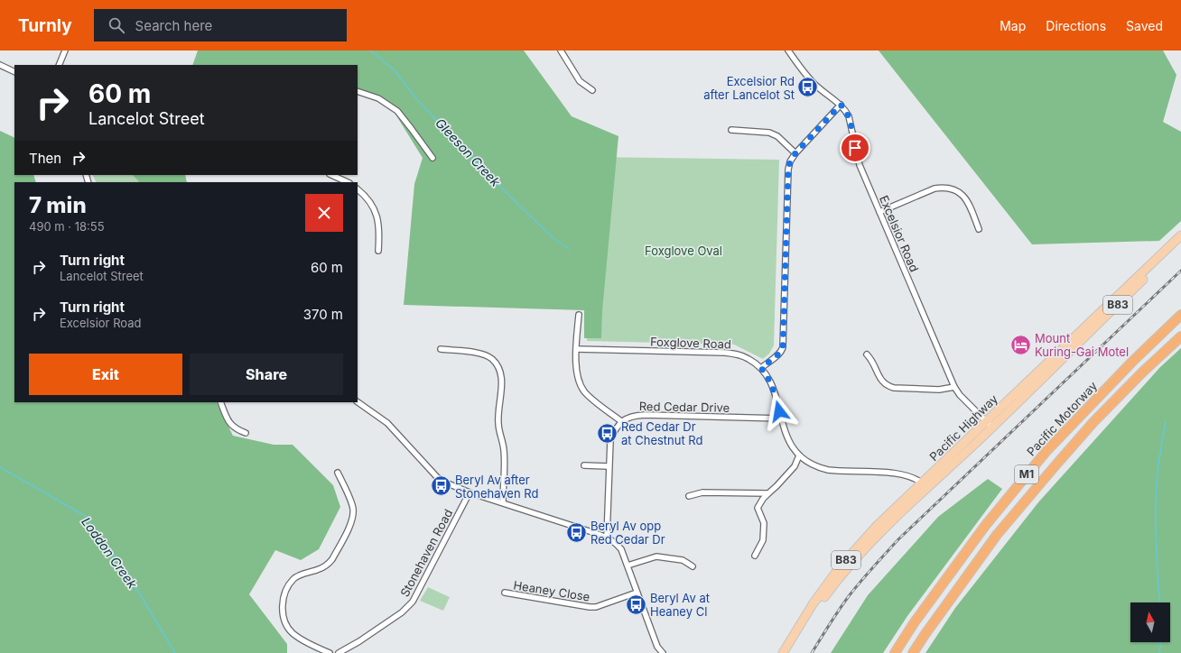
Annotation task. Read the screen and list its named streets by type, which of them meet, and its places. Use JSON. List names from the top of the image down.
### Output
{
  "streets": {
    "highway": ["Pacific Motorway", "M1"],
    "main road": ["B83", "Pacific Highway"],
    "street": [
      "Excelsior Road",
      "Foxglove Road",
      "Red Cedar Drive",
      "Stonehaven Road",
      "Heaney Close"
    ]
  },
  "crossings": [
    ["Excelsior Road", "Pacific Highway"],
    ["Foxglove Road", "Red Cedar Drive"],
    ["Foxglove Road", "Pacific Highway"]
  ],
  "water": ["Gleeson Creek", "Loddon Creek"],
  "parks": ["Foxglove Oval"],
  "places": {
    "bus stop": [
      "Excelsior Rd after Lancelot St",
      "Red Cedar Dr at Chestnut Rd",
      "Beryl Av after Stonehaven Rd",
      "Beryl Av opp Red Cedar Dr",
      "Beryl Av at Heaney Cl"
    ],
    "hotel": ["Mount Kuring-Gai Motel"]
  },
  "north": "top",
  "page": {
    "header": "Turnly",
    "search": "Search here",
    "nav": ["Map", "Directions", "Saved"],
    "turn": ["60 m", "Lancelot Street"],
    "then": "Then",
    "heading": ["7 min", "490 m · 18:55"],
    "list": [
      {
        "name": "Turn right",
        "note": "Lancelot Street",
        "value": "60 m"
      },
      {
        "name": "Turn right",
        "note": "Excelsior Road",
        "value": "370 m"
      }
    ],
    "buttons": ["Exit", "Share"]
  }
}
